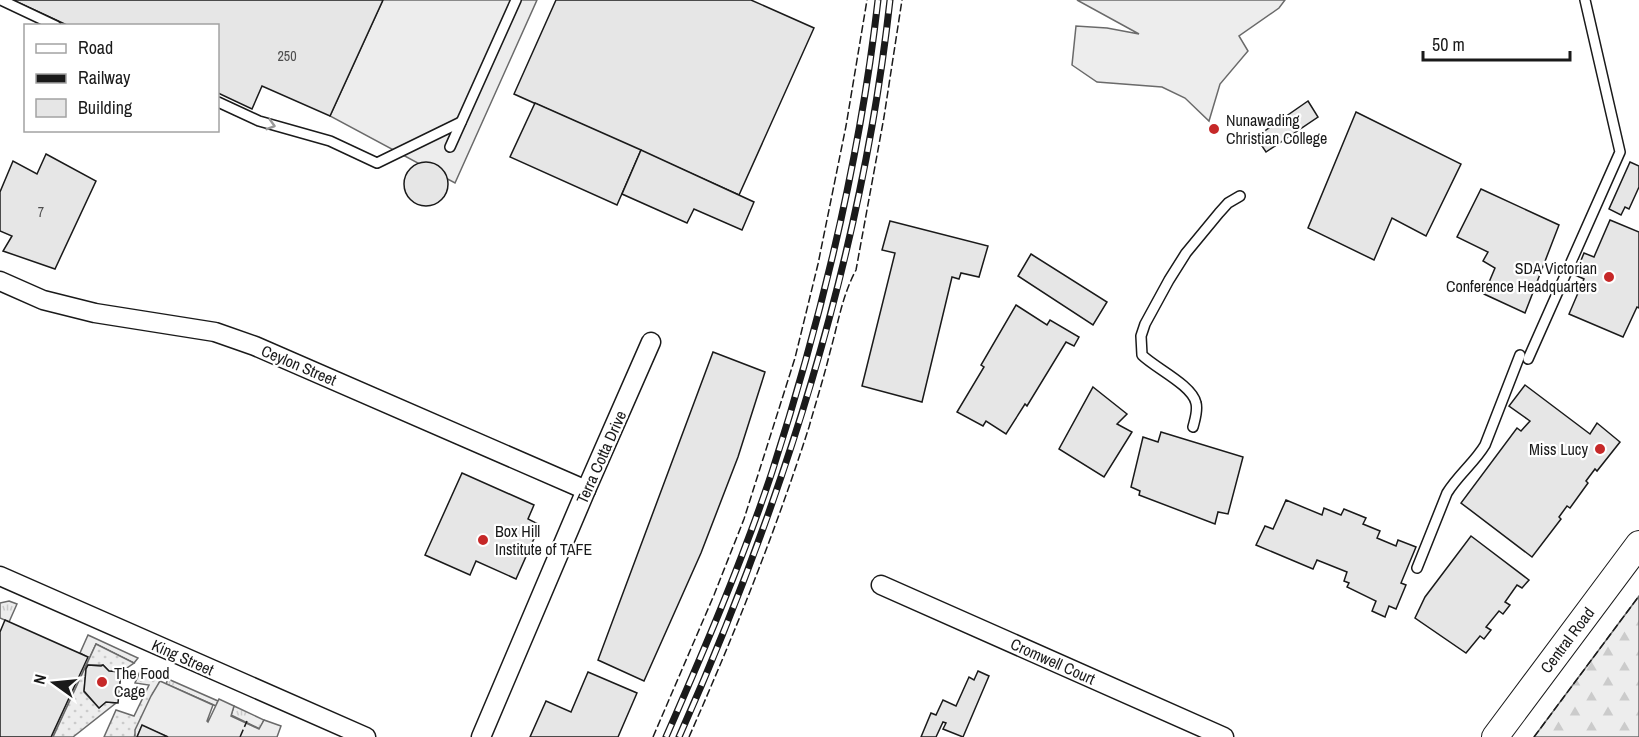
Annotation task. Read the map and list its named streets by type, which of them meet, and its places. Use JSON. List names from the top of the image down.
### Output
{
  "streets": {
    "street": [
      "Ceylon Street",
      "Terra Cotta Drive",
      "Central Road",
      "King Street",
      "Cromwell Court"
    ]
  },
  "crossings": [
    ["Ceylon Street", "Terra Cotta Drive"]
  ],
  "places": [
    "Nunawading Christian College",
    "SDA Victorian Conference Headquarters",
    "Miss Lucy",
    "Box Hill Institute of TAFE",
    "The Food Cage"
  ],
  "house_numbers": ["250", "7"],
  "legend": ["Road", "Railway", "Building"],
  "scale_bar": "50 m",
  "north": "left"
}
